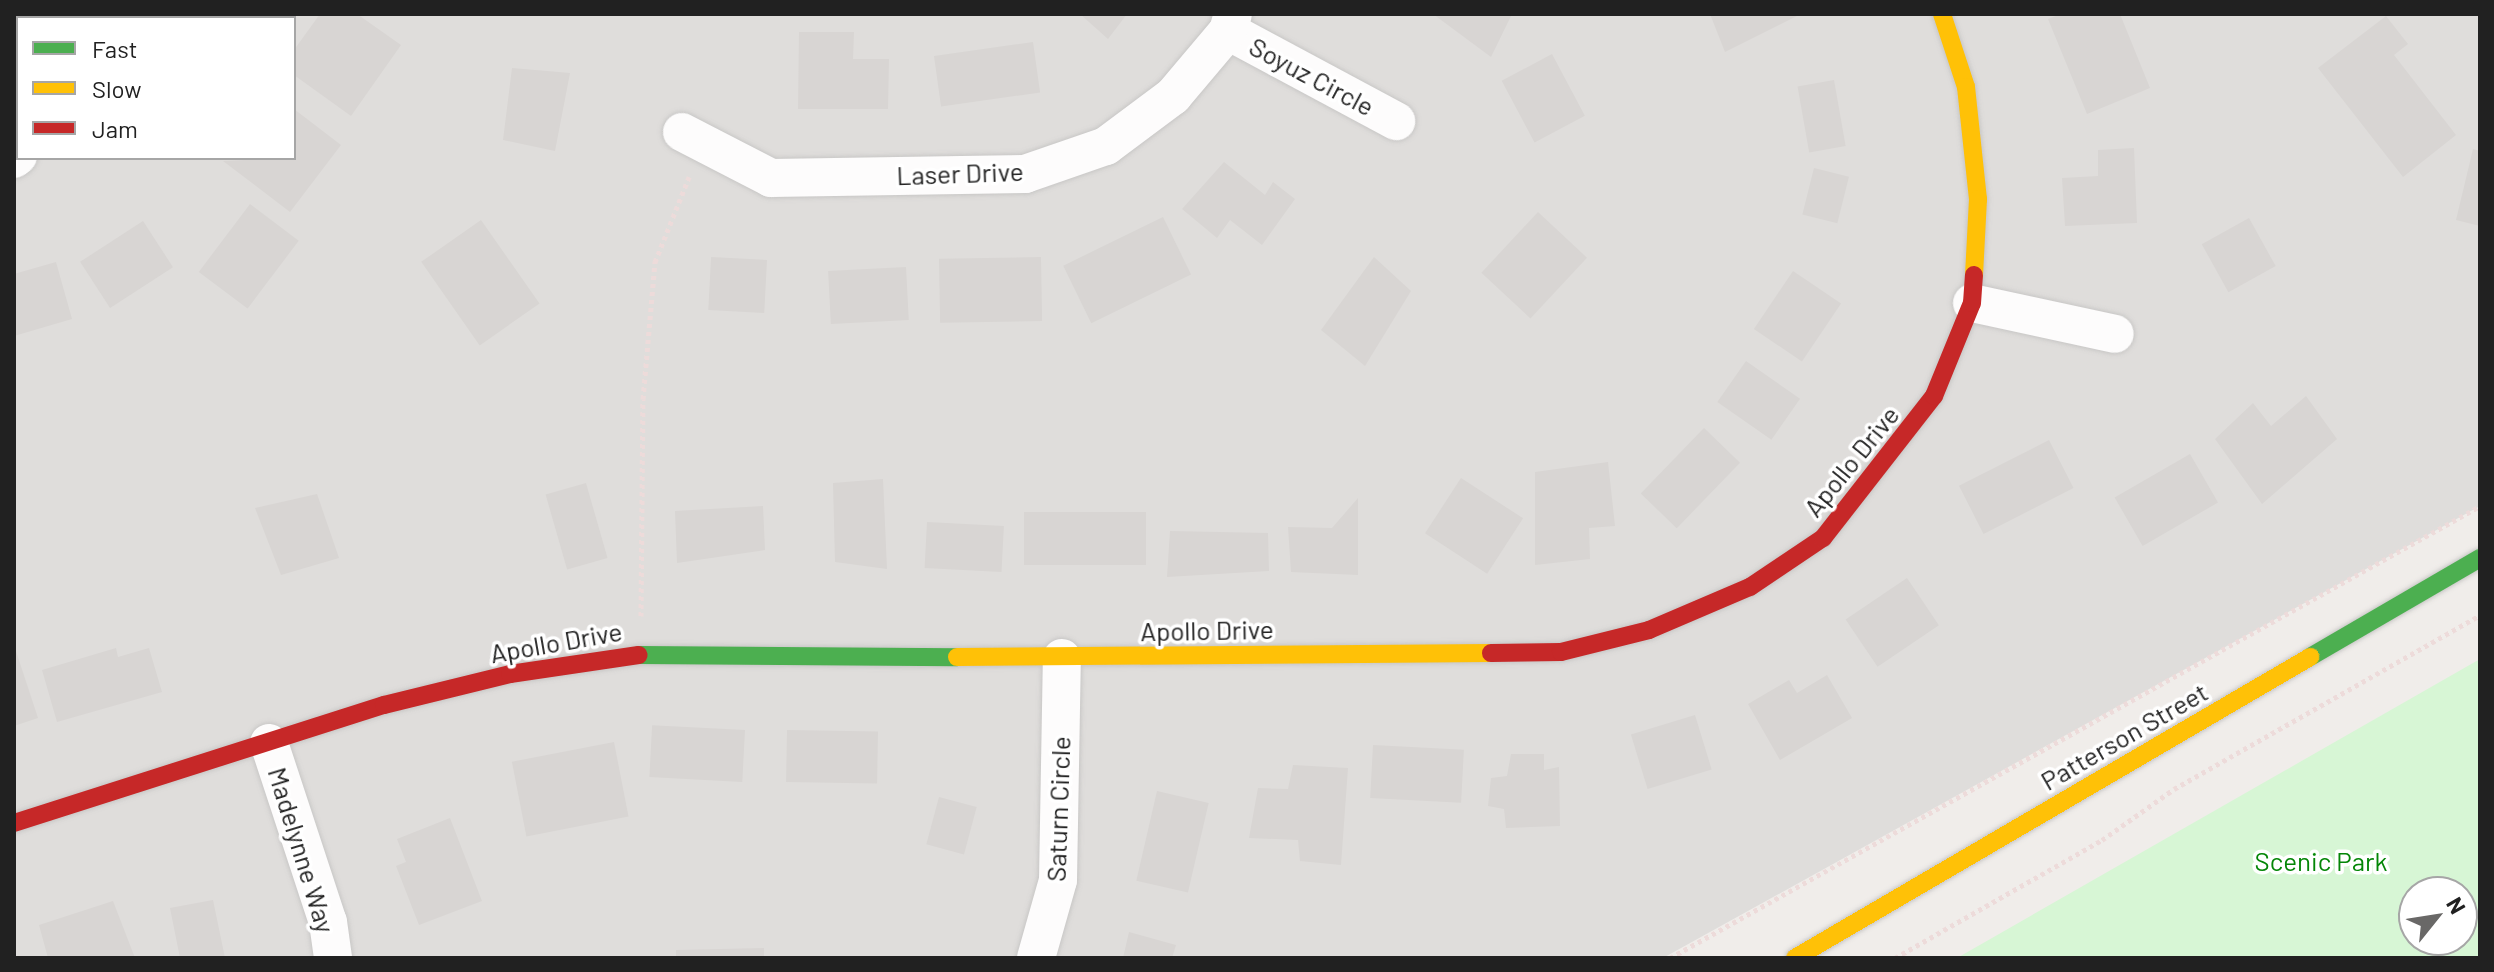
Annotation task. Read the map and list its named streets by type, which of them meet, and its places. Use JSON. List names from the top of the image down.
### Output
{
  "streets": {
    "street": [
      "Soyuz Circle",
      "Laser Drive",
      "Apollo Drive",
      "Patterson Street",
      "Saturn Circle",
      "Madelynne Way"
    ]
  },
  "crossings": [
    ["Soyuz Circle", "Laser Drive"],
    ["Apollo Drive", "Saturn Circle"],
    ["Apollo Drive", "Madelynne Way"]
  ],
  "parks": ["Scenic Park"],
  "legend": ["Fast", "Slow", "Jam"],
  "north": "top right"
}
